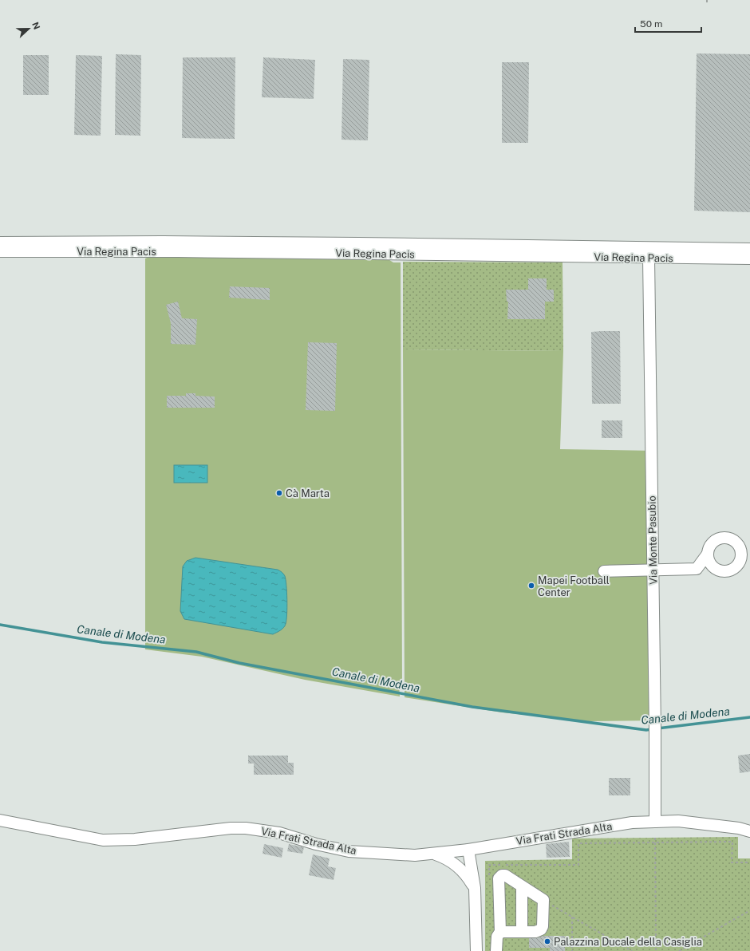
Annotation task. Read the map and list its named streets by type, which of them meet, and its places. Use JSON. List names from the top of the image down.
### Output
{
  "streets": {
    "street": ["Via Regina Pacis", "Via Monte Pasubio", "Via Frati Strada Alta"]
  },
  "crossings": [
    ["Via Regina Pacis", "Via Monte Pasubio"],
    ["Via Monte Pasubio", "Via Frati Strada Alta"]
  ],
  "water": ["Canale di Modena"],
  "places": ["Cà Marta", "Mapei Football Center", "Palazzina Ducale della Casiglia"],
  "scale_bar": "50 m",
  "north": "right"
}
